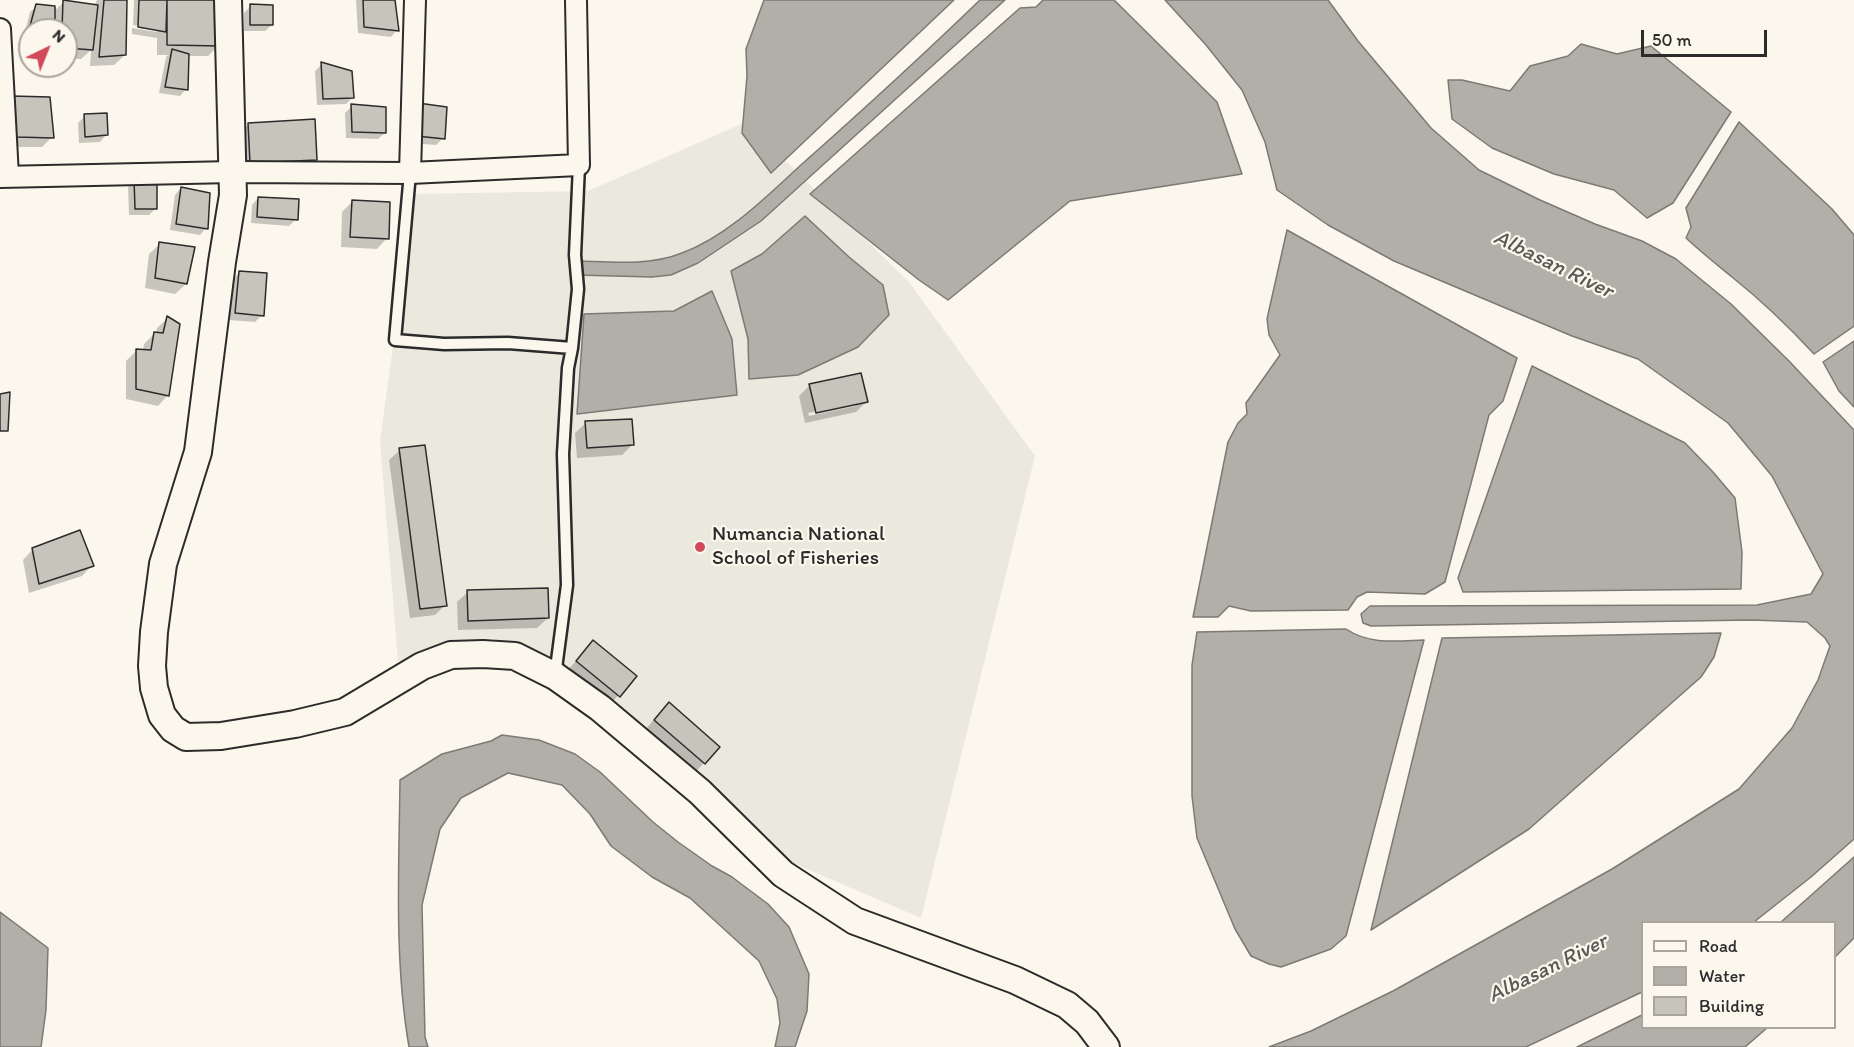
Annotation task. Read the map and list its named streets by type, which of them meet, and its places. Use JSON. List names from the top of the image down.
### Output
{
  "water": ["Albasan River"],
  "places": ["Numancia National School of Fisheries"],
  "legend": ["Road", "Water", "Building"],
  "scale_bar": "50 m",
  "north": "top right"
}
